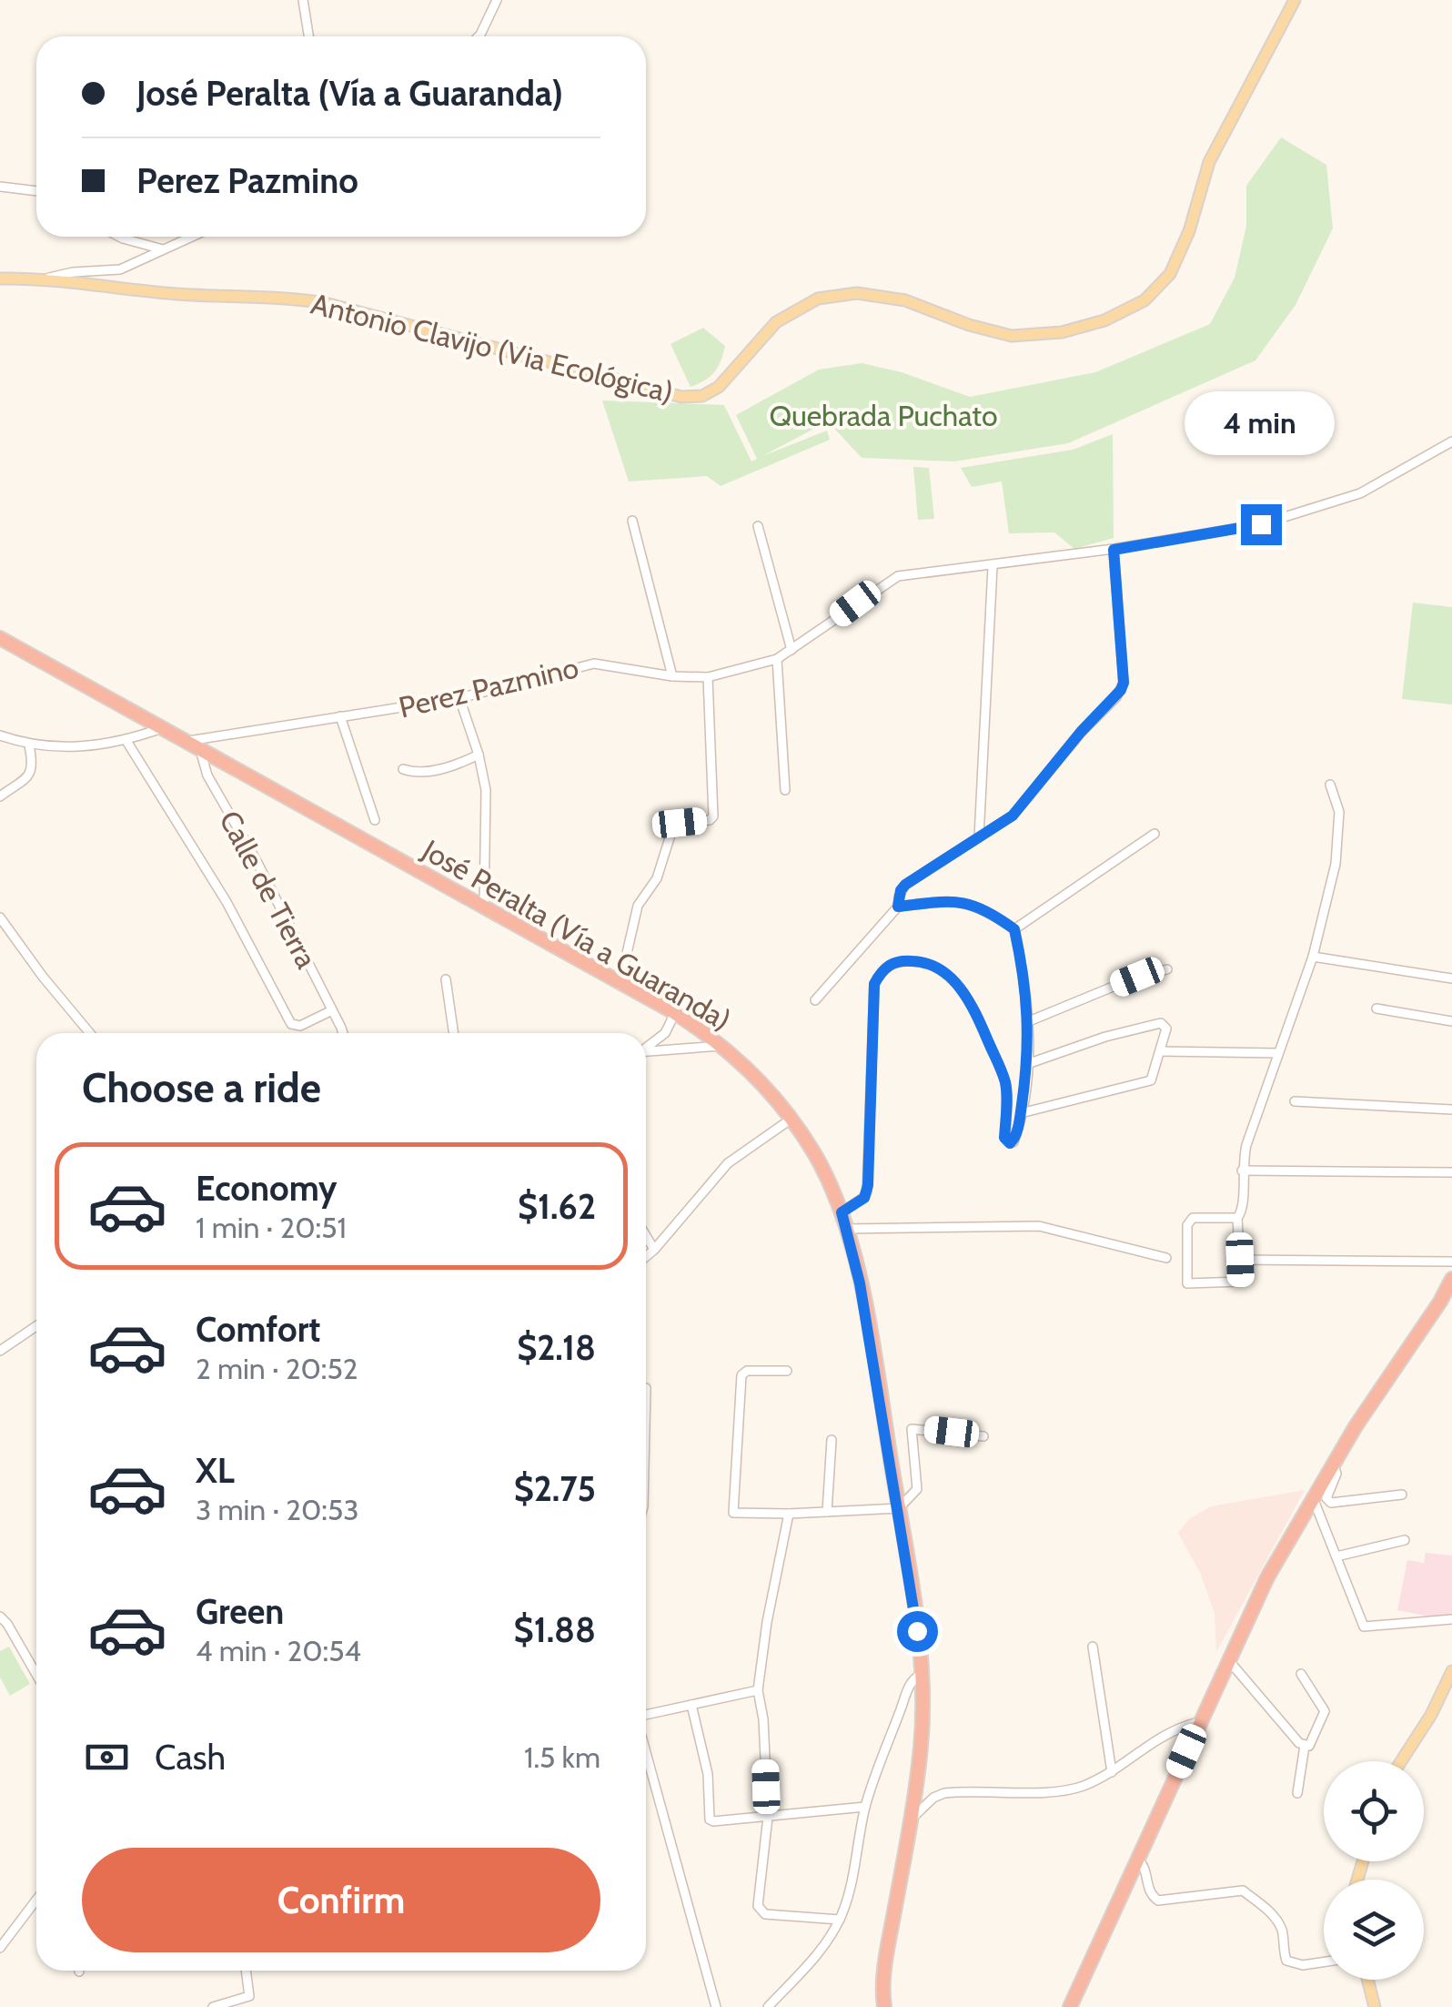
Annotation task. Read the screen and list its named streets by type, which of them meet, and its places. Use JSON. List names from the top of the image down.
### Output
{
  "streets": {
    "highway": ["José Peralta (Vía a Guaranda)"],
    "main road": ["Antonio Clavijo (Via Ecológica)"],
    "street": ["Perez Pazmino", "Calle de Tierra"]
  },
  "crossings": [
    ["Perez Pazmino", "José Peralta (Vía a Guaranda)"],
    ["Calle de Tierra", "José Peralta (Vía a Guaranda)"]
  ],
  "parks": ["Quebrada Puchato"],
  "page": {
    "banner": ["José Peralta (Vía a Guaranda)", "Perez Pazmino"],
    "bubble": "4 min",
    "heading": "Choose a ride",
    "list": [
      {
        "name": "Economy",
        "note": "1 min · 20:51",
        "value": "$1.62"
      },
      {
        "name": "Comfort",
        "note": "2 min · 20:52",
        "value": "$2.18"
      },
      {
        "name": "XL",
        "note": "3 min · 20:53",
        "value": "$2.75"
      },
      {
        "name": "Green",
        "note": "4 min · 20:54",
        "value": "$1.88"
      }
    ],
    "pay": ["Cash", "1.5 km"],
    "buttons": "Confirm"
  }
}
